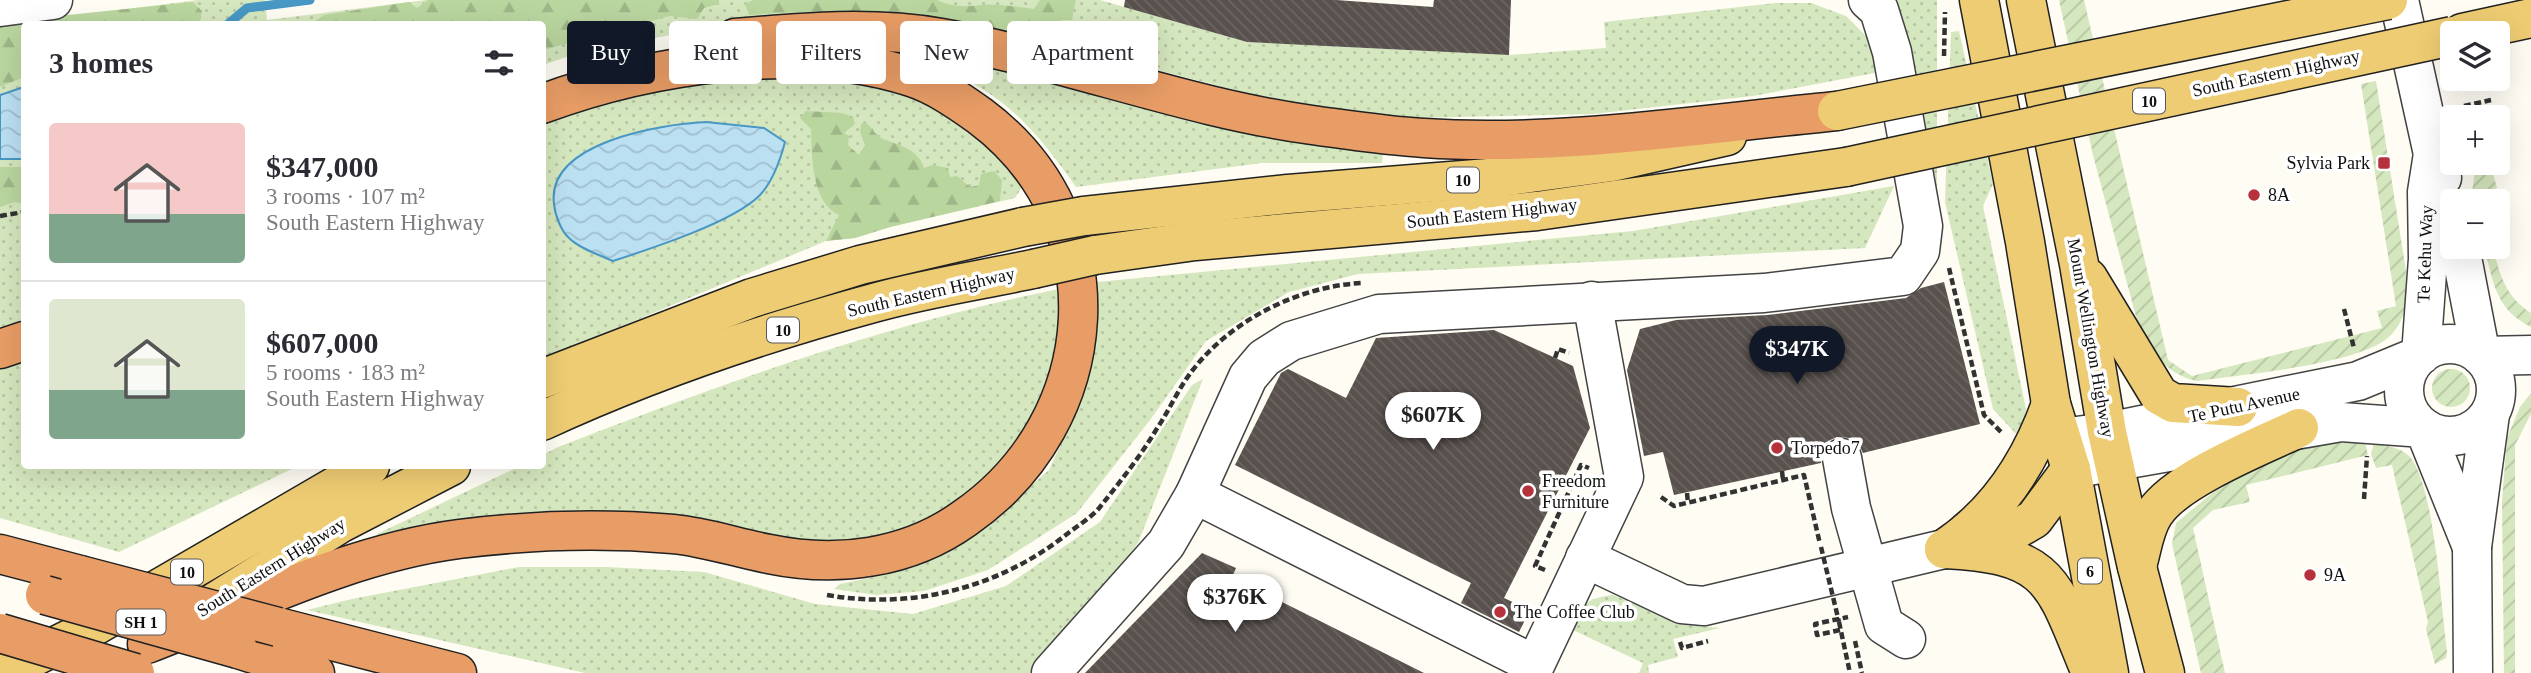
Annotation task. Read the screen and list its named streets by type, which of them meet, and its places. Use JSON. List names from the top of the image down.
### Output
{
  "streets": {
    "highway": ["SH 1"],
    "main road": [
      "South Eastern Highway",
      "10",
      "Mount Wellington Highway",
      "6"
    ],
    "street": ["Te Kehu Way", "Te Putu Avenue"]
  },
  "crossings": [
    ["Te Kehu Way", "Te Putu Avenue"],
    ["Mount Wellington Highway", "Te Putu Avenue"],
    ["Te Putu Avenue", "6"]
  ],
  "places": {
    "transit": ["Sylvia Park"],
    "other": [
      "8A",
      "Torpedo7",
      "Freedom Furniture",
      "9A",
      "The Coffee Club"
    ]
  },
  "page": {
    "map_buttons": ["+", "−"],
    "chip": [
      "Buy",
      "Rent",
      "Filters",
      "New",
      "Apartment"
    ],
    "heading": "3 homes",
    "list": [
      {
        "name": "$347,000",
        "note": "3 rooms · 107 m² · South Eastern Highway"
      },
      {
        "name": "$607,000",
        "note": "5 rooms · 183 m² · South Eastern Highway"
      }
    ],
    "price": ["$347K", "$607K", "$376K"]
  }
}
